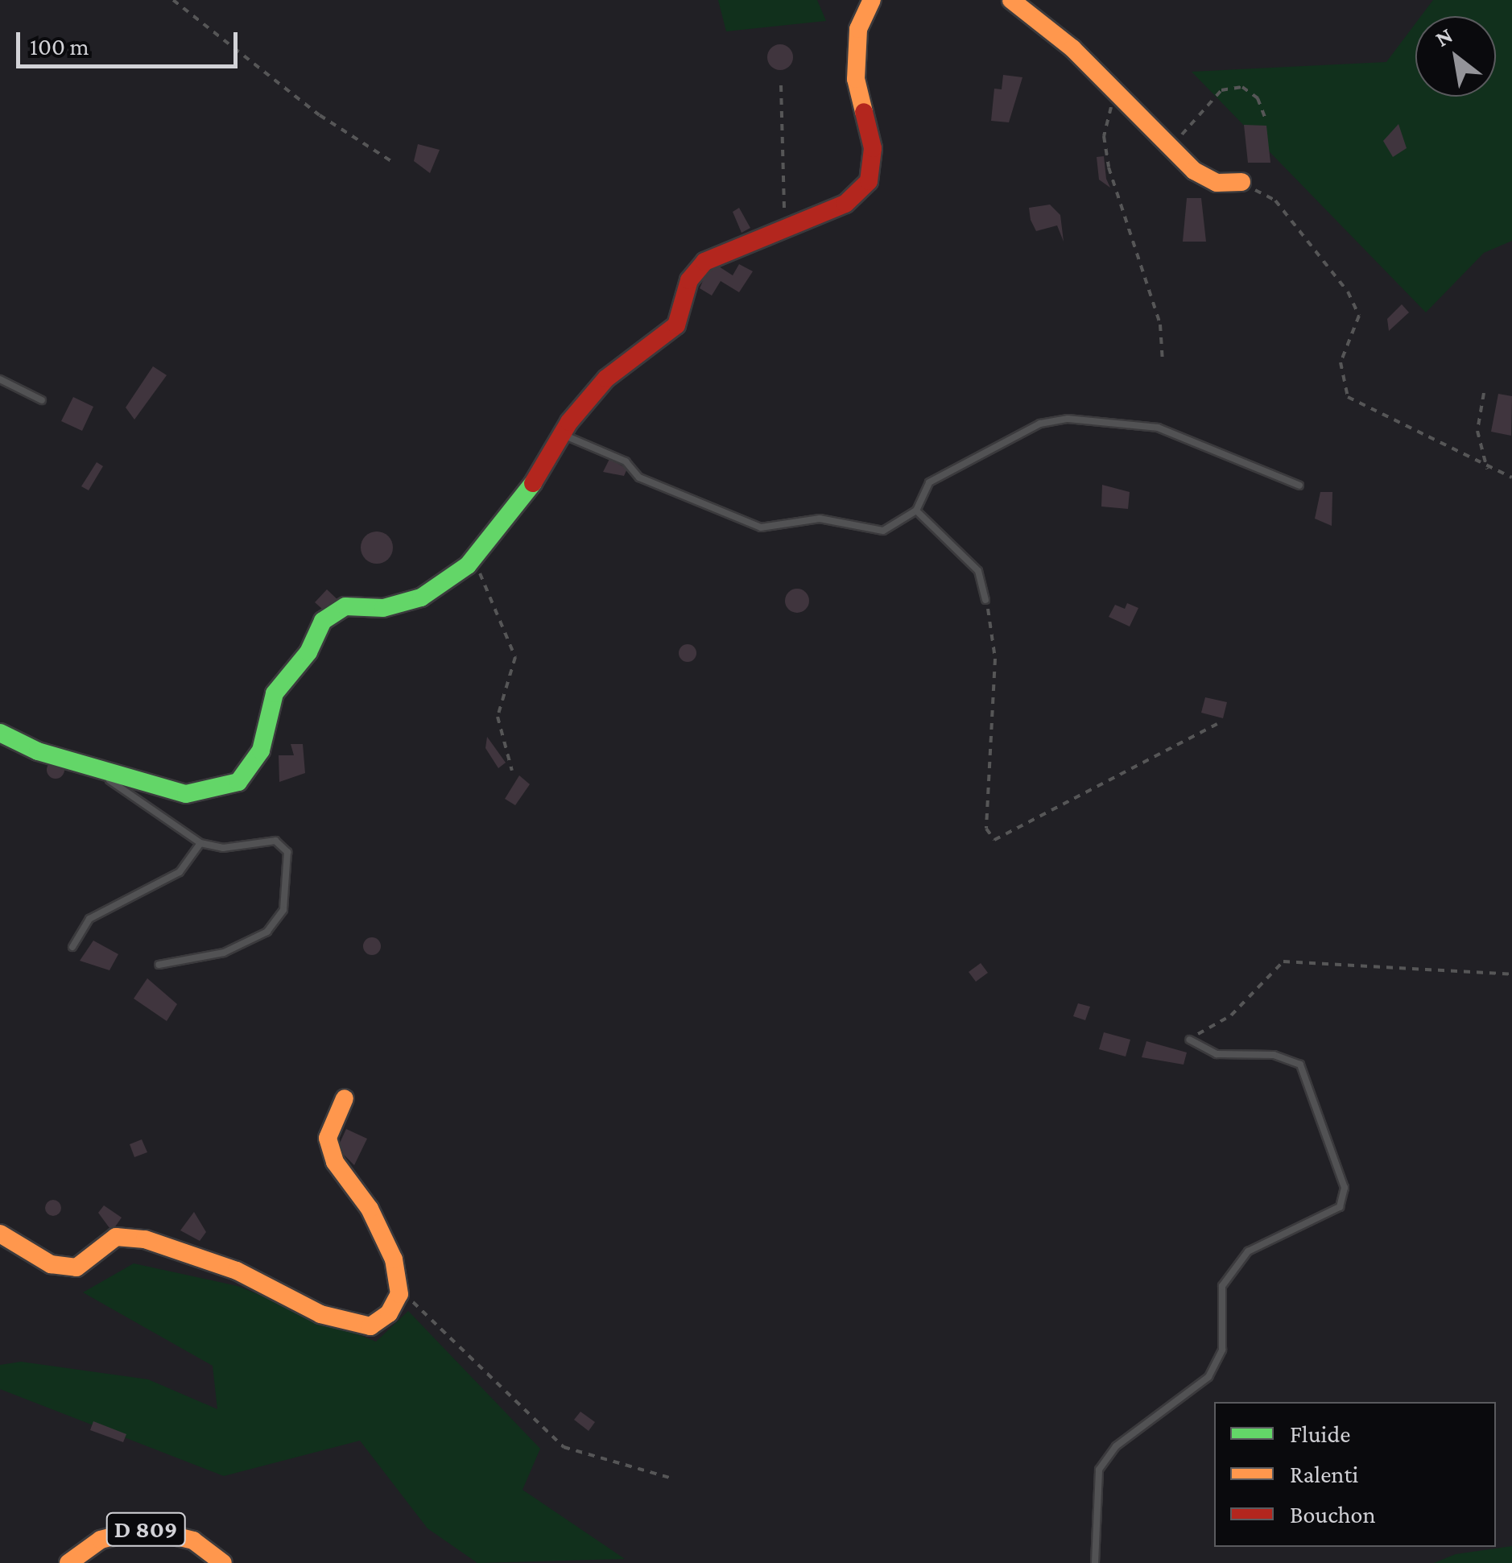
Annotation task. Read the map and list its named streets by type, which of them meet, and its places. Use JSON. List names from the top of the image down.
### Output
{
  "streets": {
    "street": ["D 809"]
  },
  "legend": ["Fluide", "Ralenti", "Bouchon"],
  "scale_bar": "100 m",
  "north": "top left"
}
